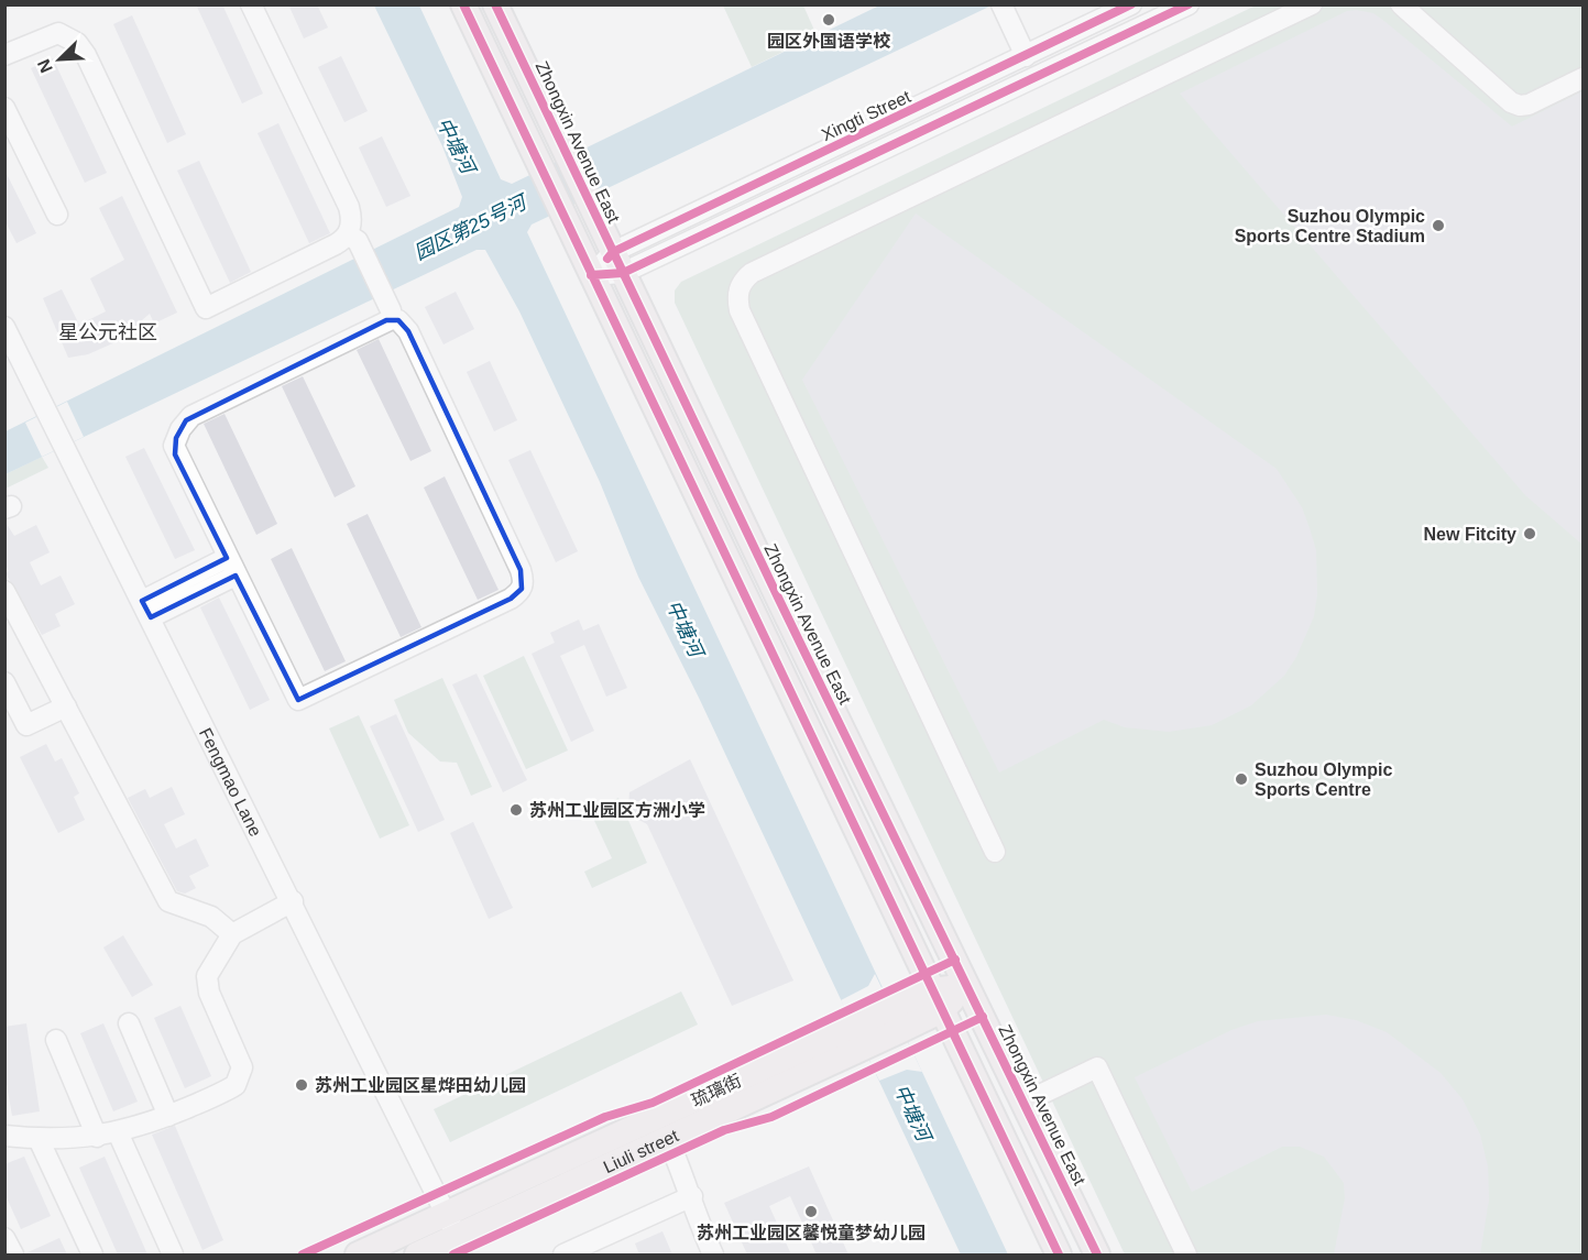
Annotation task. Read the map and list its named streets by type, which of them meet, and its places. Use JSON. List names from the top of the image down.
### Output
{
  "streets": {
    "main road": ["Zhongxin Avenue East", "琉璃街", "Liuli street"],
    "street": ["Xingti Street", "Fengmao Lane"]
  },
  "crossings": [
    ["Xingti Street", "Zhongxin Avenue East"],
    ["Zhongxin Avenue East", "琉璃街"],
    ["Fengmao Lane", "琉璃街"],
    ["Fengmao Lane", "Liuli street"],
    ["琉璃街", "Liuli street"]
  ],
  "districts": ["星公元社区"],
  "water": ["中塘河", "园区第25号河"],
  "places": [
    "园区外国语学校",
    "Suzhou Olympic Sports Centre Stadium",
    "New Fitcity",
    "Suzhou Olympic Sports Centre",
    "苏州工业园区方洲小学",
    "苏州工业园区星烨田幼儿园",
    "苏州工业园区馨悦童梦幼儿园"
  ],
  "north": "bottom left"
}
